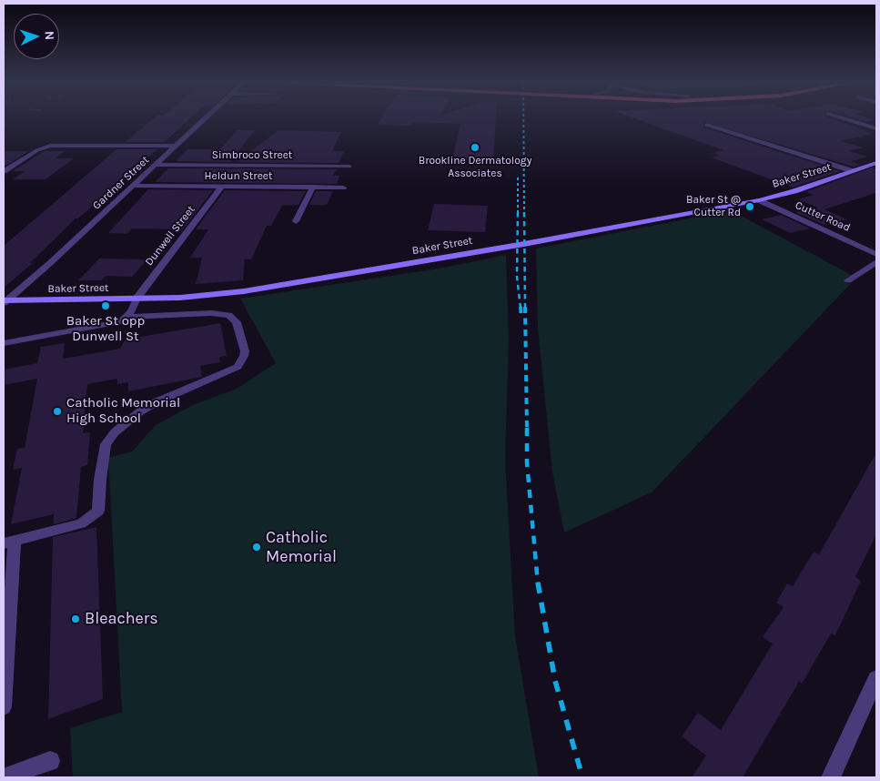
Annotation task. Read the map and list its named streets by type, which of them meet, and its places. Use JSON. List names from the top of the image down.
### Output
{
  "streets": {
    "street": [
      "Simbroco Street",
      "Baker Street",
      "Heldun Street",
      "Gardner Street",
      "Cutter Road",
      "Dunwell Street"
    ]
  },
  "crossings": [
    ["Simbroco Street", "Gardner Street"],
    ["Baker Street", "Gardner Street"],
    ["Baker Street", "Cutter Road"],
    ["Baker Street", "Dunwell Street"],
    ["Heldun Street", "Gardner Street"],
    ["Heldun Street", "Dunwell Street"]
  ],
  "places": [
    "Brookline Dermatology Associates",
    "Baker St @ Cutter Rd",
    "Baker St opp Dunwell St",
    "Catholic Memorial High School",
    "Catholic Memorial",
    "Bleachers"
  ],
  "north": "right"
}
